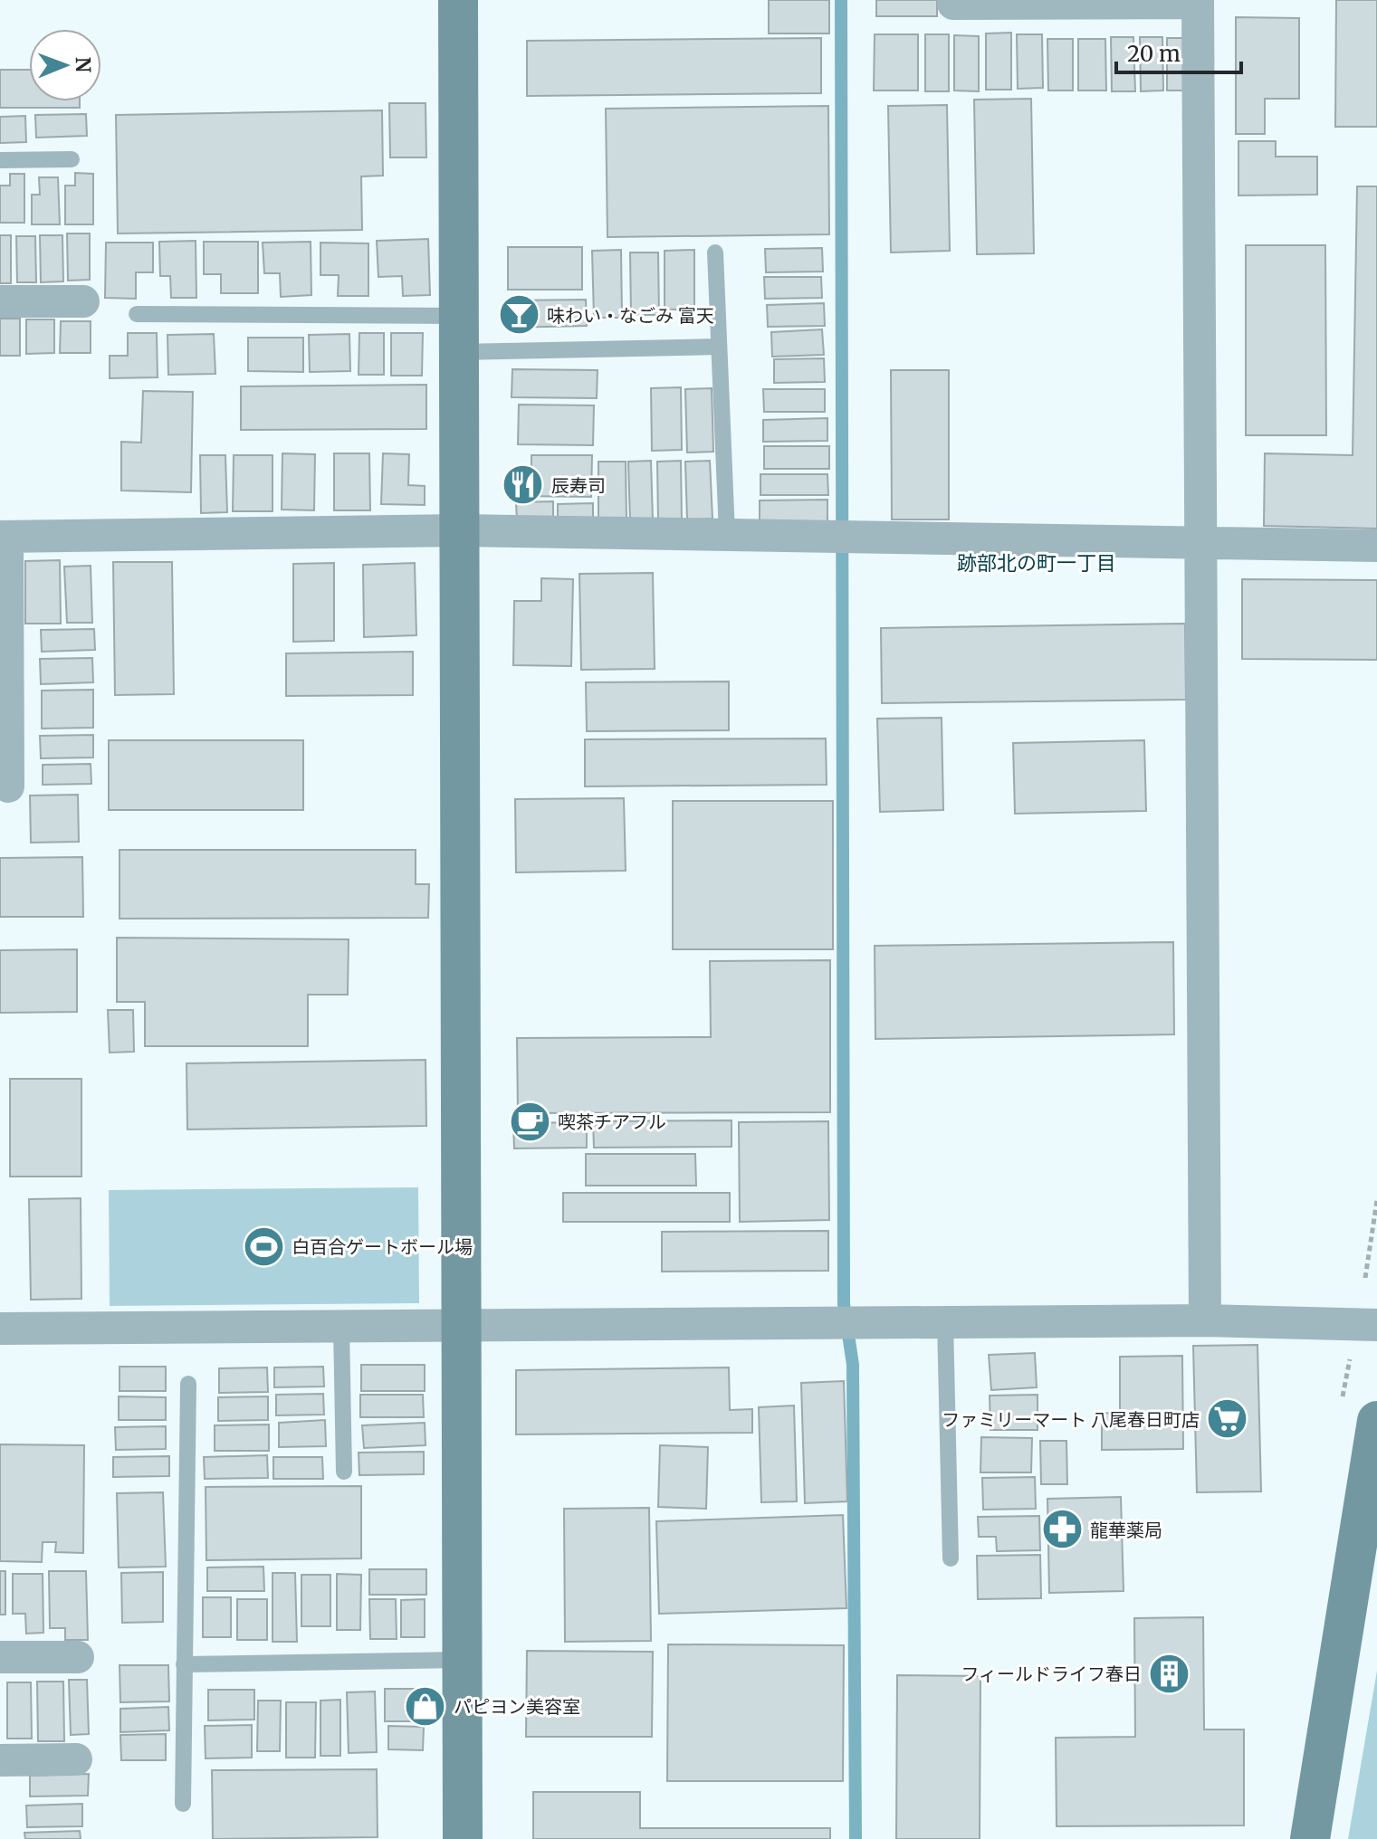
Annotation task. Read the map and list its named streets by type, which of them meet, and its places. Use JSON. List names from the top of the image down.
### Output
{
  "districts": ["跡部北の町一丁目"],
  "places": {
    "bar": ["味わい・なごみ 富天"],
    "restaurant": ["辰寿司"],
    "cafe": ["喫茶チアフル"],
    "sports": ["白百合ゲートボール場"],
    "supermarket": ["ファミリーマート 八尾春日町店"],
    "pharmacy": ["龍華薬局"],
    "building": ["フィールドライフ春日"],
    "shop": ["パピヨン美容室"]
  },
  "scale_bar": "20 m",
  "north": "right"
}
